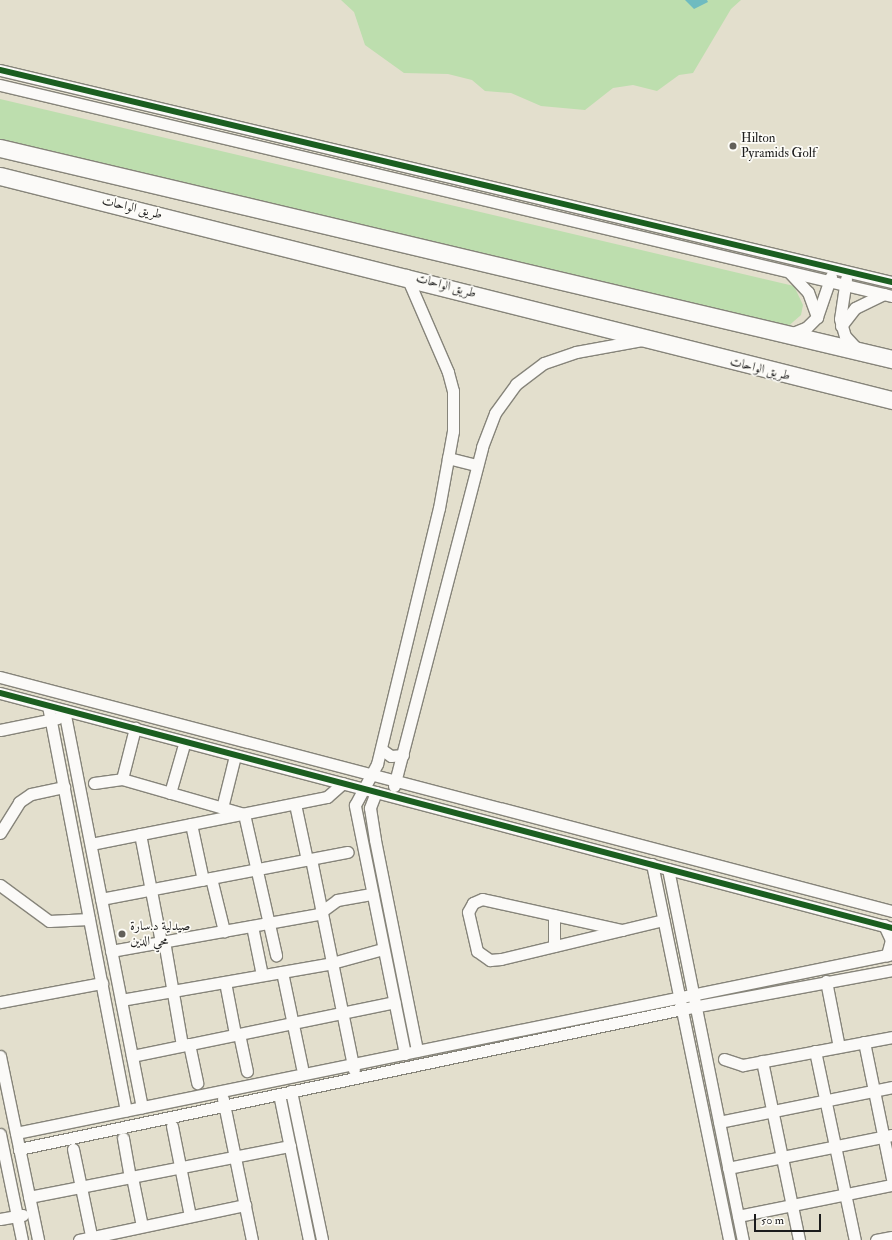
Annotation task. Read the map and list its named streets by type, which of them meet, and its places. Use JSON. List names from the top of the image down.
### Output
{
  "streets": {
    "highway": ["طريق الواحات"]
  },
  "places": ["Hilton Pyramids Golf", "صيدلية د.سارة محي الدين"],
  "scale_bar": "50 m"
}
